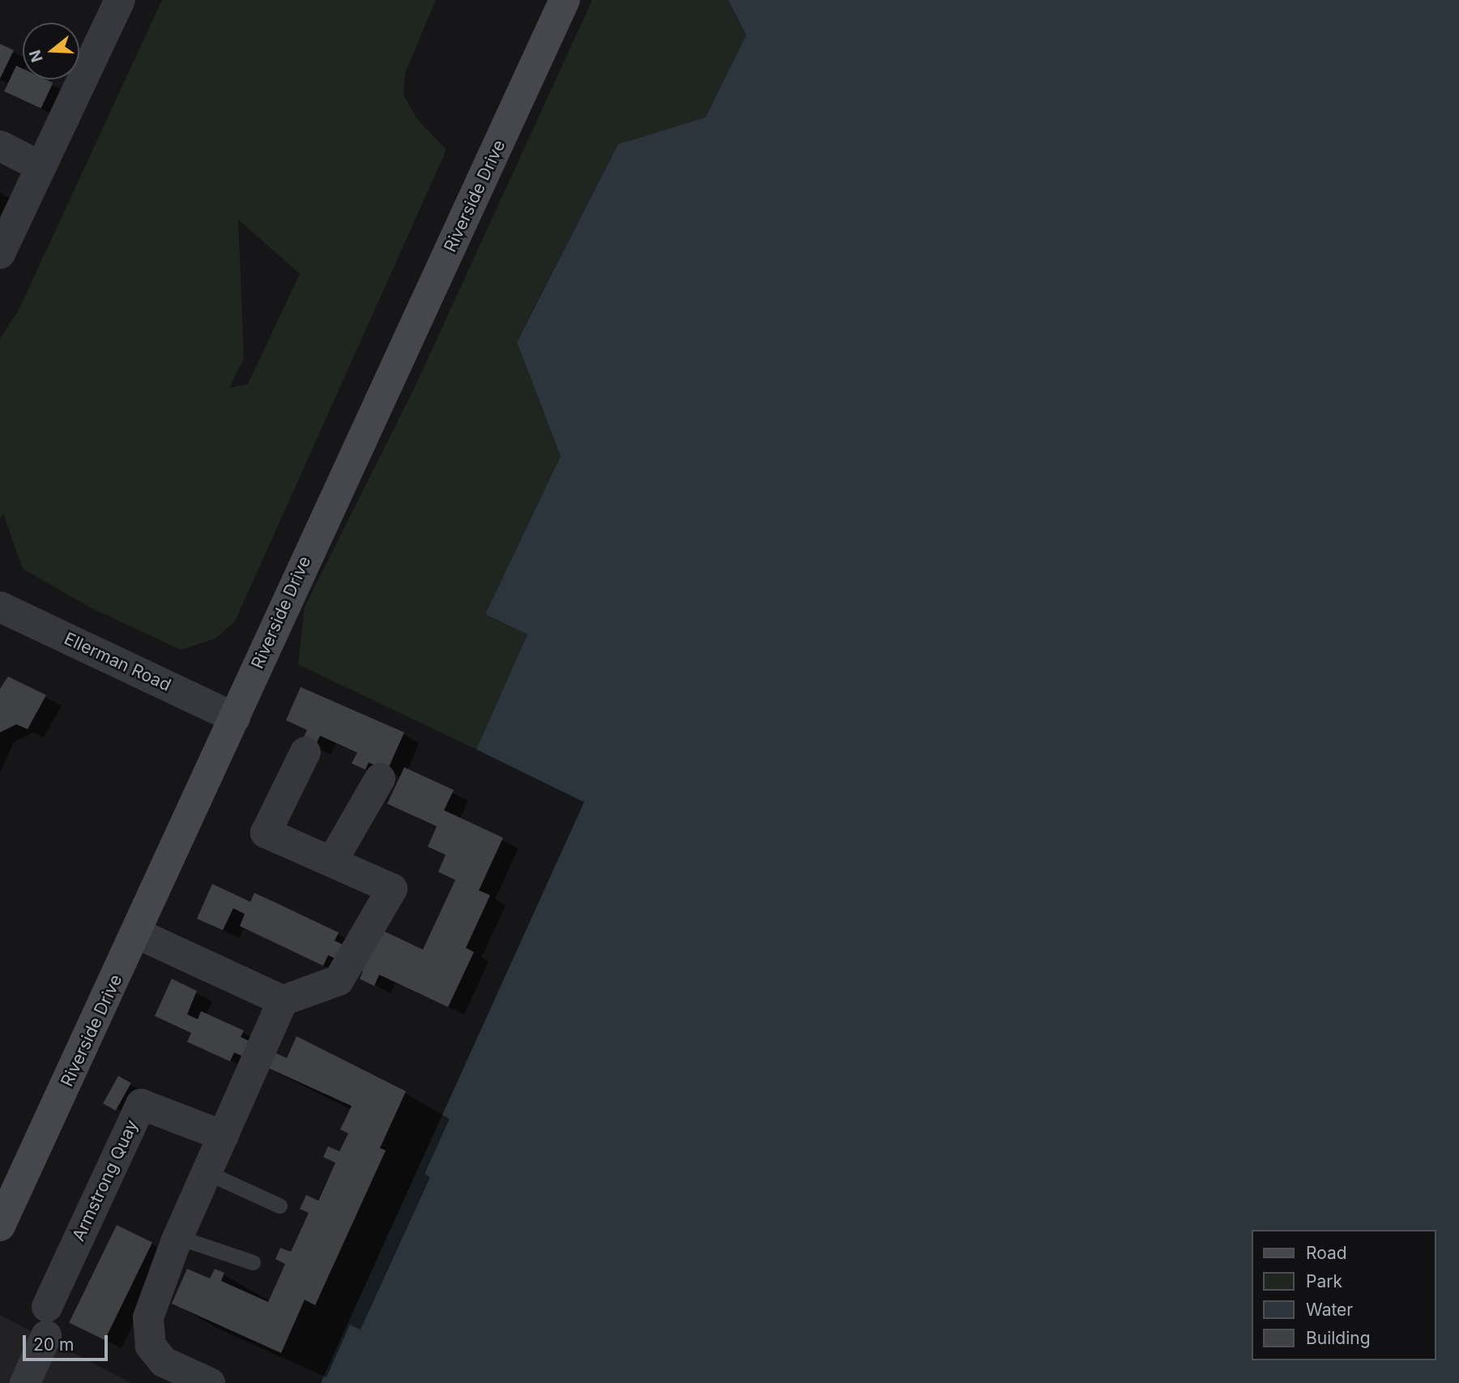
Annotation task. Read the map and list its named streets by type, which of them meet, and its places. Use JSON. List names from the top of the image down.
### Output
{
  "streets": {
    "street": ["Riverside Drive", "Ellerman Road", "Armstrong Quay"]
  },
  "crossings": [
    ["Riverside Drive", "Ellerman Road"]
  ],
  "legend": [
    "Road",
    "Park",
    "Water",
    "Building"
  ],
  "scale_bar": "20 m",
  "north": "left"
}
